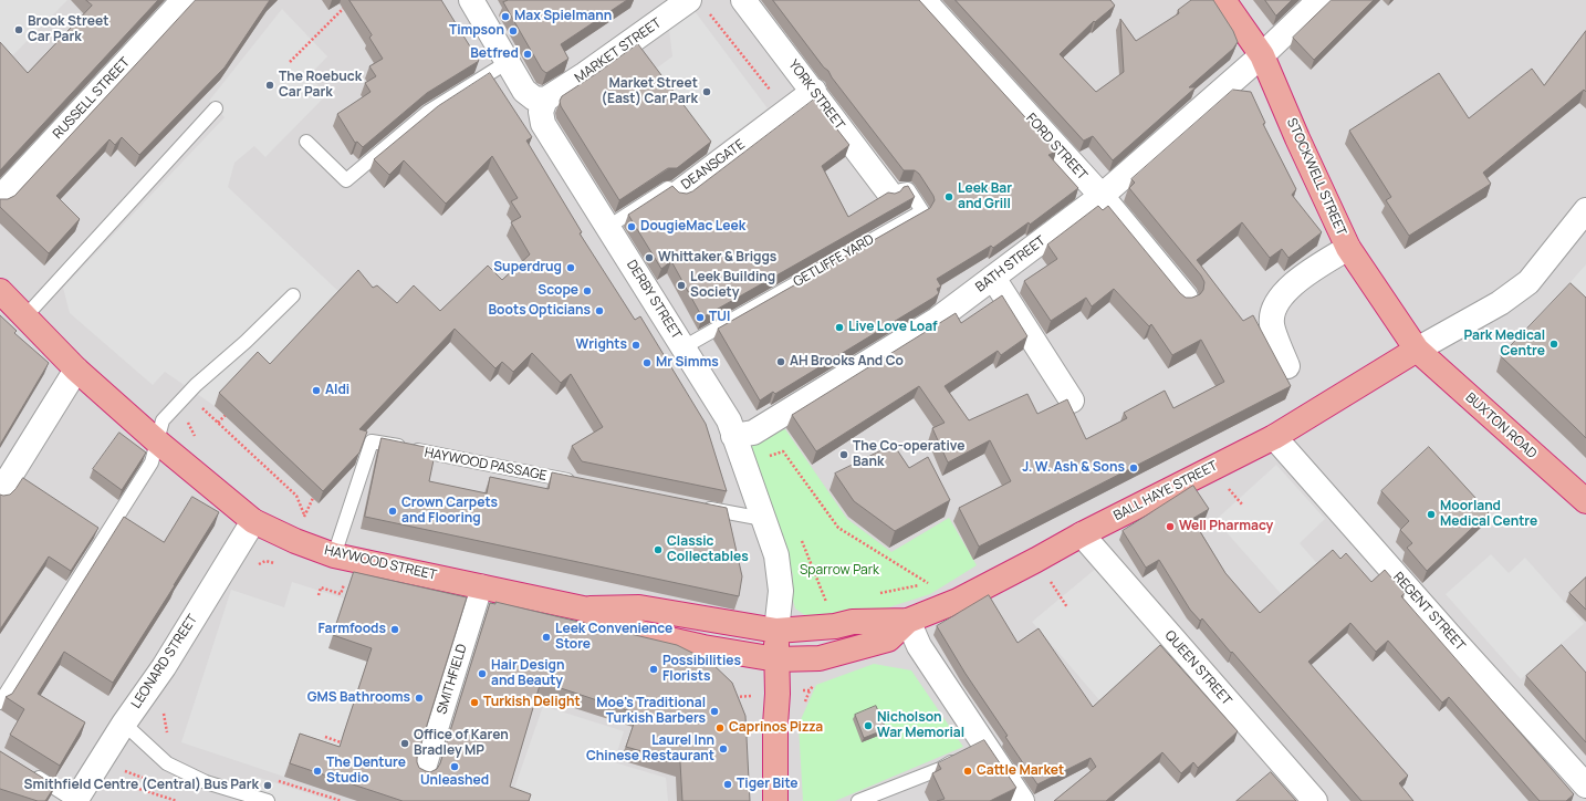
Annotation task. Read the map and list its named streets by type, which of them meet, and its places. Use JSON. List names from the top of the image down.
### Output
{
  "streets": {
    "highway": [
      "STOCKWELL STREET",
      "BUXTON ROAD",
      "BALL HAYE STREET",
      "HAYWOOD STREET"
    ],
    "street": [
      "MARKET STREET",
      "YORK STREET",
      "RUSSELL STREET",
      "FORD STREET",
      "DEANSGATE",
      "BATH STREET",
      "DERBY STREET",
      "REGENT STREET",
      "LEONARD STREET",
      "QUEEN STREET",
      "SMITHFIELD"
    ],
    "lane": ["GETLIFFE YARD", "HAYWOOD PASSAGE"]
  },
  "crossings": [
    ["MARKET STREET", "DERBY STREET"],
    ["YORK STREET", "DEANSGATE"],
    ["YORK STREET", "GETLIFFE YARD"],
    ["FORD STREET", "BATH STREET"],
    ["DEANSGATE", "DERBY STREET"],
    ["STOCKWELL STREET", "BATH STREET"],
    ["STOCKWELL STREET", "BUXTON ROAD"],
    ["STOCKWELL STREET", "BALL HAYE STREET"],
    ["GETLIFFE YARD", "DERBY STREET"],
    ["BATH STREET", "DERBY STREET"],
    ["DERBY STREET", "BALL HAYE STREET"],
    ["DERBY STREET", "HAYWOOD STREET"],
    ["BUXTON ROAD", "BALL HAYE STREET"],
    ["HAYWOOD PASSAGE", "HAYWOOD STREET"],
    ["BALL HAYE STREET", "HAYWOOD STREET"],
    ["BALL HAYE STREET", "REGENT STREET"],
    ["BALL HAYE STREET", "QUEEN STREET"],
    ["HAYWOOD STREET", "LEONARD STREET"],
    ["HAYWOOD STREET", "SMITHFIELD"]
  ],
  "parks": ["Sparrow Park"],
  "places": [
    "Max Spielmann",
    "Brook Street Car Park",
    "Timpson",
    "Betfred",
    "The Roebuck Car Park",
    "Market Street (East) Car Park",
    "Leek Bar and Grill",
    "DougieMac Leek",
    "Whittaker & Briggs",
    "Superdrug",
    "Leek Building Society",
    "Scope",
    "Boots Opticians",
    "TUI",
    "Live Love Loaf",
    "Park Medical Centre",
    "Wrights",
    "AH Brooks And Co",
    "Mr Simms",
    "Aldi",
    "The Co-operative Bank",
    "J. W. Ash & Sons",
    "Crown Carpets and Flooring",
    "Moorland Medical Centre",
    "Well Pharmacy",
    "Classic Collectables",
    "Farmfoods",
    "Leek Convenience Store",
    "Possibilities Florists",
    "Hair Design and Beauty",
    "GMS Bathrooms",
    "Turkish Delight",
    "Moe's Traditional Turkish Barbers",
    "Nicholson War Memorial",
    "Caprinos Pizza",
    "Office of Karen Bradley MP",
    "Laurel Inn Chinese Restaurant",
    "Unleashed",
    "The Denture Studio",
    "Cattle Market",
    "Tiger Bite",
    "Smithfield Centre (Central) Bus Park"
  ]
}
